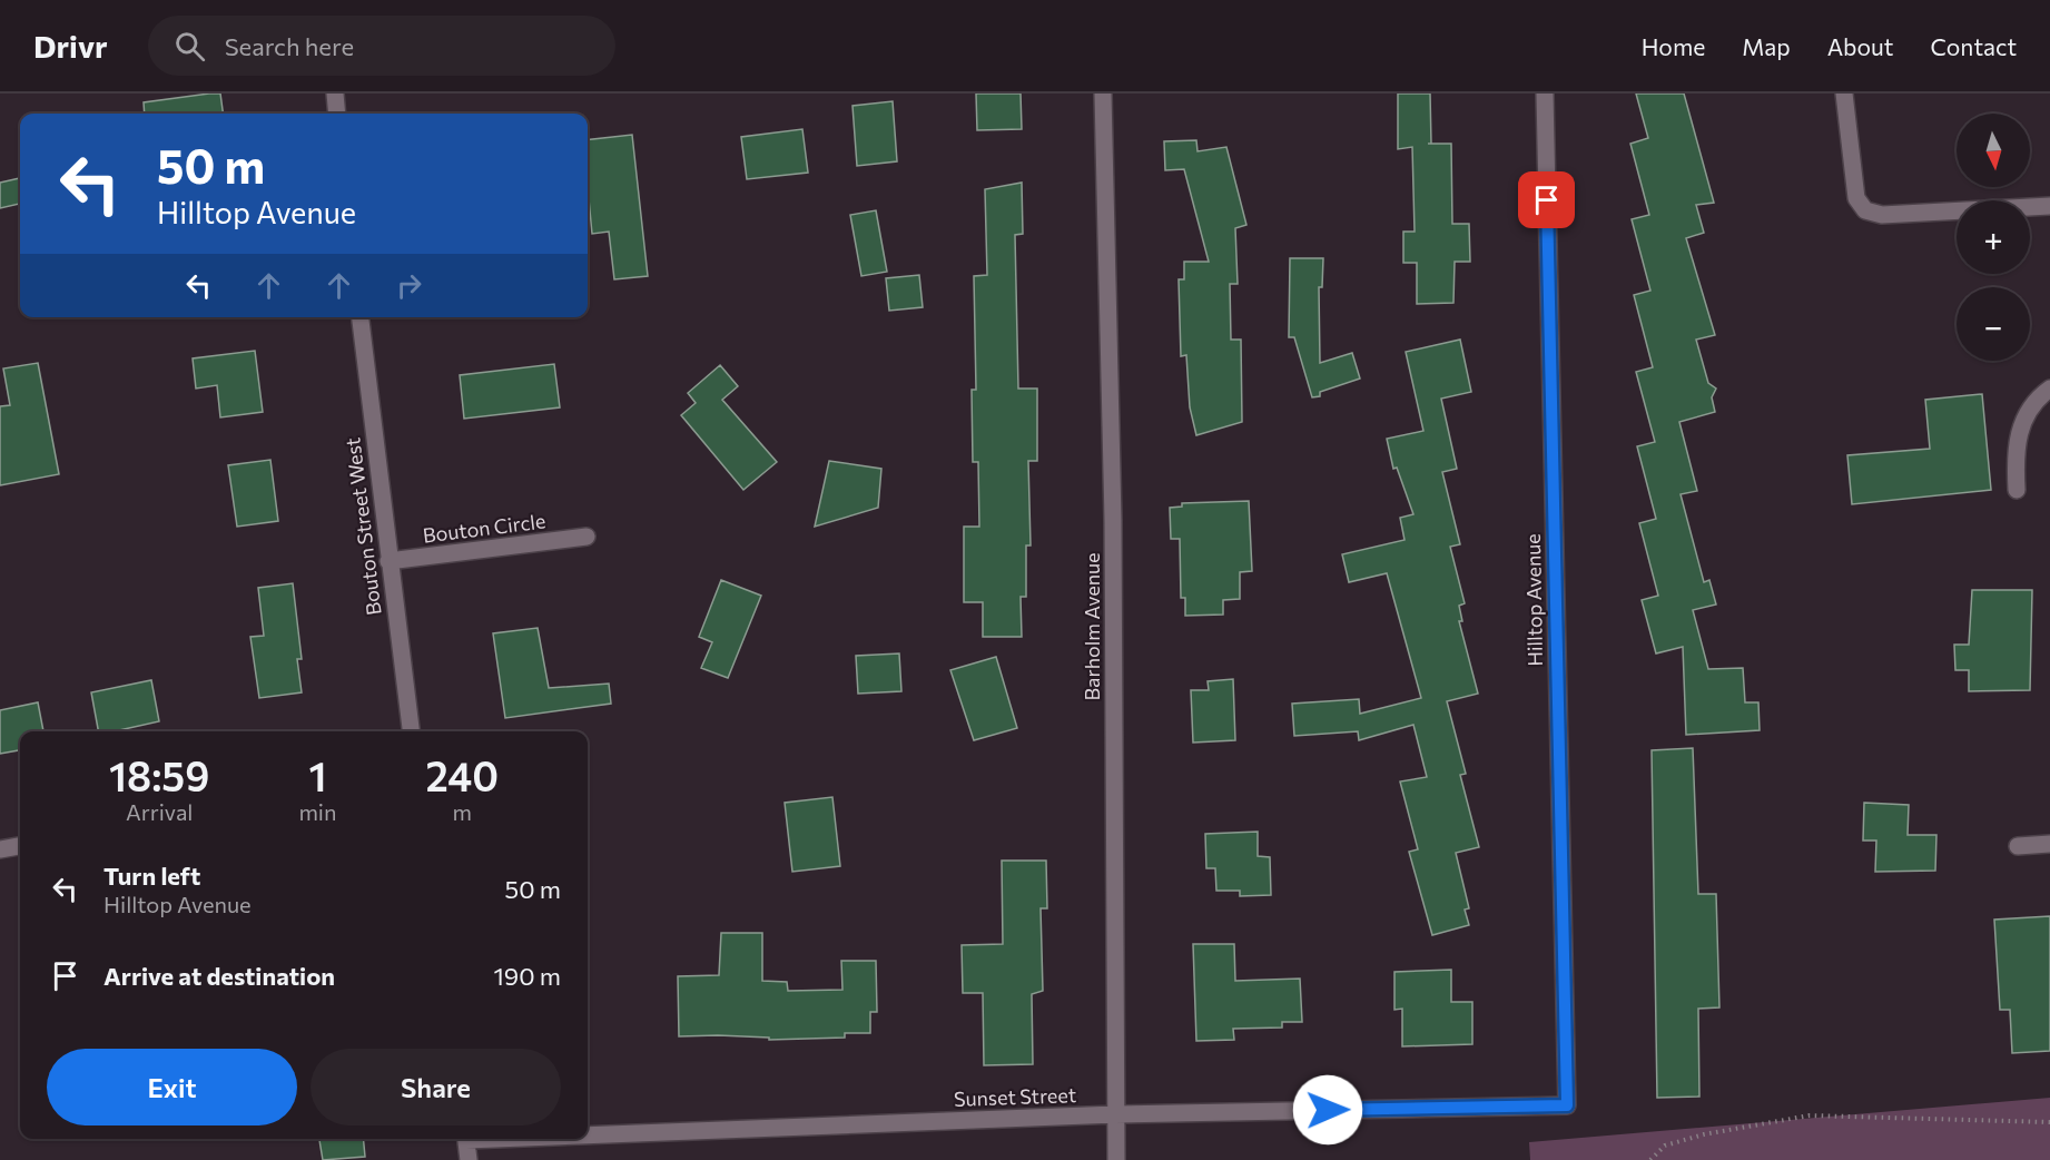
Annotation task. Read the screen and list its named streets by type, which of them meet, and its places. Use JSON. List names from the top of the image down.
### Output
{
  "streets": {
    "street": [
      "Bouton Street West",
      "Bouton Circle",
      "Hilltop Avenue",
      "Barholm Avenue",
      "Sunset Street"
    ]
  },
  "crossings": [
    ["Bouton Street West", "Bouton Circle"],
    ["Hilltop Avenue", "Sunset Street"],
    ["Barholm Avenue", "Sunset Street"]
  ],
  "north": "bottom",
  "page": {
    "header": "Drivr",
    "search": "Search here",
    "nav": [
      "Home",
      "Map",
      "About",
      "Contact"
    ],
    "map_buttons": ["+", "−"],
    "turn": ["50 m", "Hilltop Avenue"],
    "eta": [
      "18:59",
      "Arrival",
      "1",
      "min",
      "240",
      "m"
    ],
    "list": [
      {
        "name": "Turn left",
        "note": "Hilltop Avenue",
        "value": "50 m"
      },
      {
        "name": "Arrive at destination",
        "value": "190 m"
      }
    ],
    "buttons": ["Exit", "Share"]
  }
}
